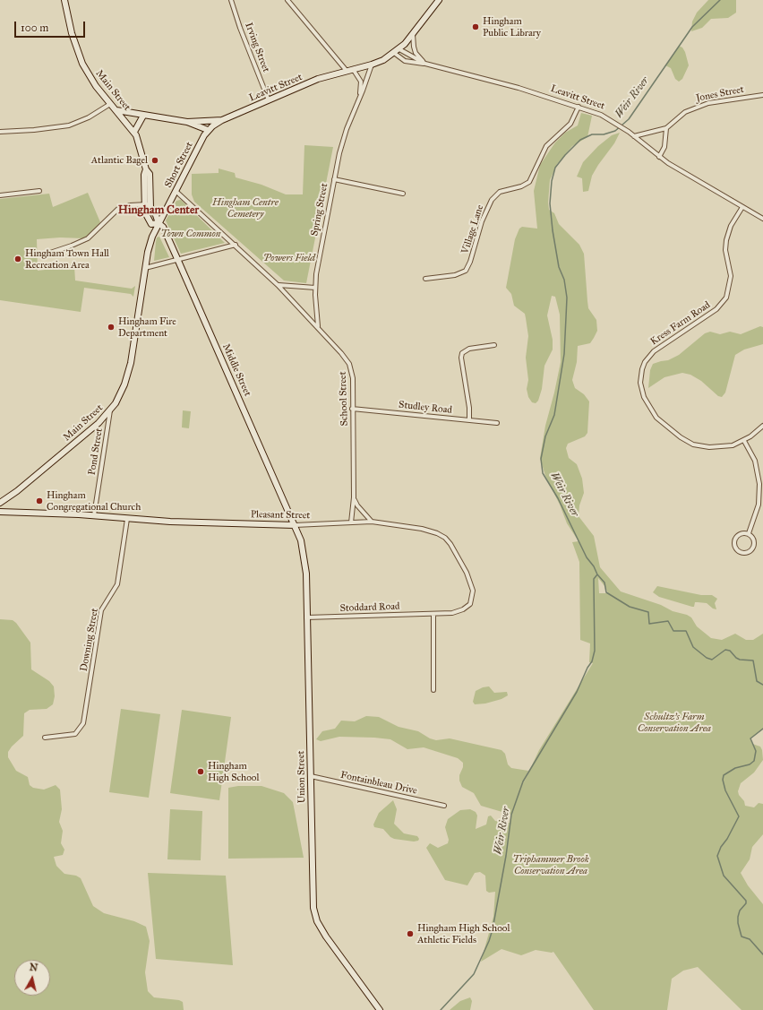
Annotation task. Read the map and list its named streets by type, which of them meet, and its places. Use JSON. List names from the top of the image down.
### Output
{
  "streets": {
    "street": [
      "Irving Street",
      "Leavitt Street",
      "Main Street",
      "Jones Street",
      "Short Street",
      "Spring Street",
      "Village Lane",
      "Kress Farm Road",
      "Middle Street",
      "School Street",
      "Studley Road",
      "Pond Street",
      "Pleasant Street",
      "Stoddard Road",
      "Downing Street",
      "Union Street",
      "Fontainbleau Drive"
    ]
  },
  "crossings": [
    ["Irving Street", "Leavitt Street"],
    ["Leavitt Street", "Main Street"],
    ["Leavitt Street", "Jones Street"],
    ["Leavitt Street", "Short Street"],
    ["Leavitt Street", "Spring Street"],
    ["Leavitt Street", "Village Lane"],
    ["Leavitt Street", "Kress Farm Road"],
    ["Main Street", "Short Street"],
    ["Main Street", "Middle Street"],
    ["Main Street", "Pond Street"],
    ["Short Street", "Middle Street"],
    ["Short Street", "School Street"],
    ["Spring Street", "School Street"],
    ["Middle Street", "Pleasant Street"],
    ["Middle Street", "Union Street"],
    ["School Street", "Studley Road"],
    ["School Street", "Pleasant Street"],
    ["Pond Street", "Pleasant Street"],
    ["Pleasant Street", "Stoddard Road"],
    ["Pleasant Street", "Downing Street"],
    ["Pleasant Street", "Union Street"],
    ["Stoddard Road", "Union Street"],
    ["Union Street", "Fontainbleau Drive"]
  ],
  "districts": ["Hingham Center"],
  "water": ["Weir River"],
  "parks": [
    "Hingham Centre Cemetery",
    "Town Common",
    "Powers Field",
    "Schultz's Farm Conservation Area",
    "Triphammer Brook Conservation Area"
  ],
  "places": [
    "Hingham Public Library",
    "Atlantic Bagel",
    "Hingham Town Hall Recreation Area",
    "Hingham Fire Department",
    "Hingham Congregational Church",
    "Hingham High School",
    "Hingham High School Athletic Fields"
  ],
  "scale_bar": "100 m",
  "north": "top"
}
